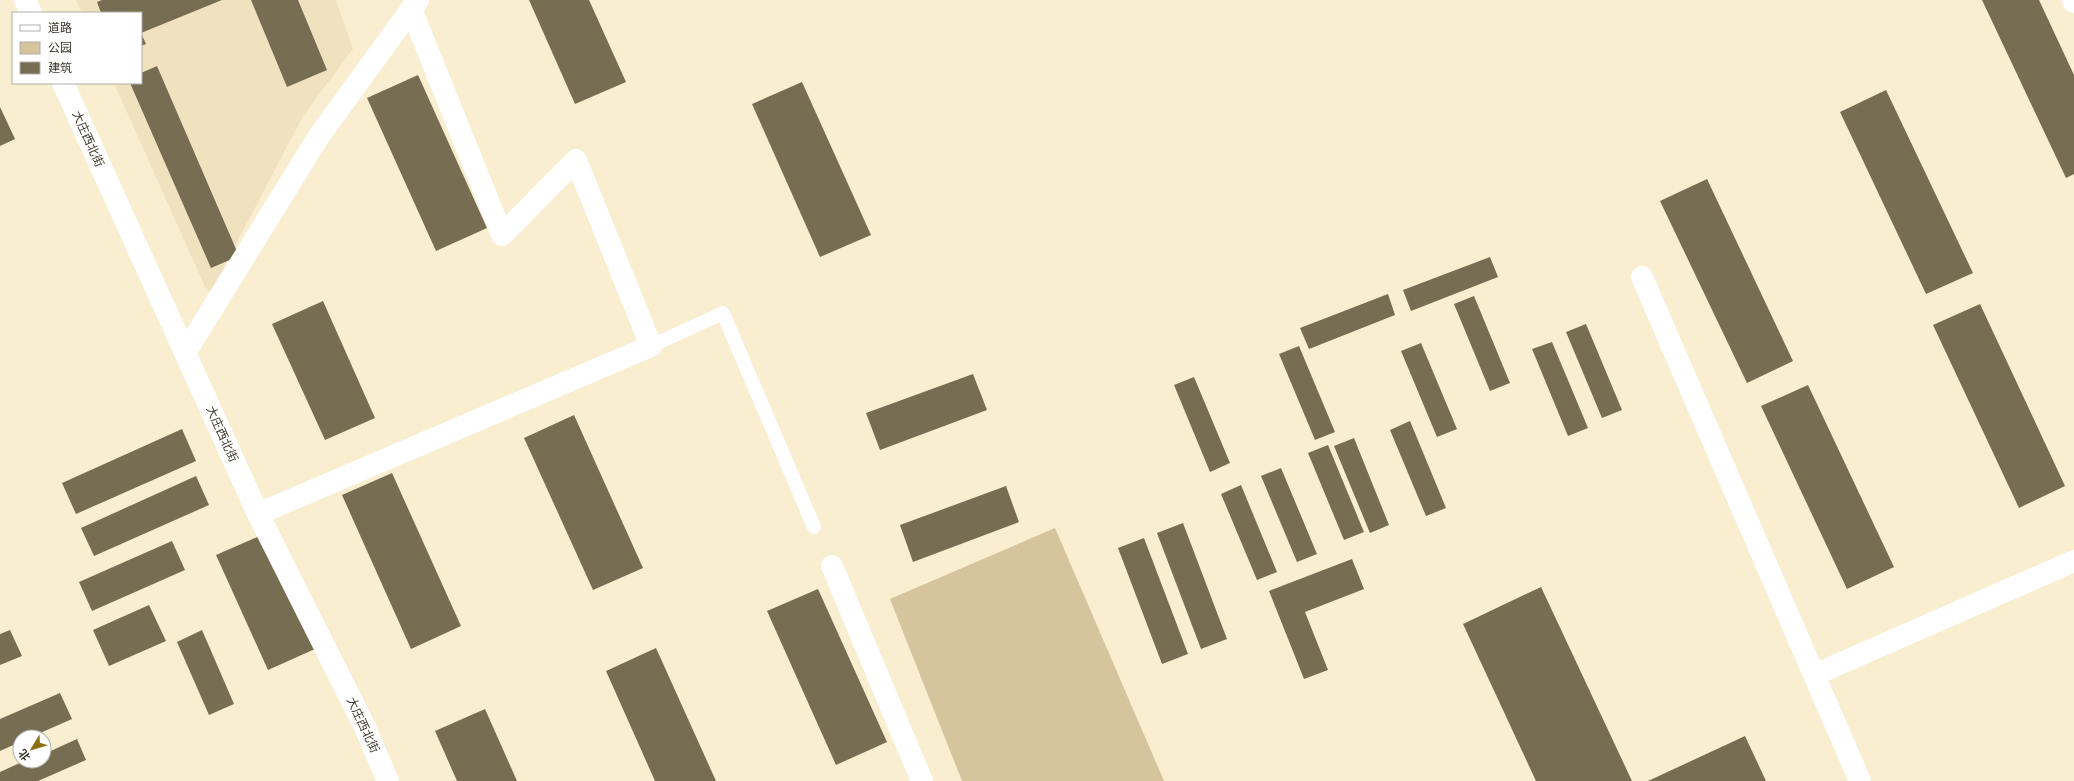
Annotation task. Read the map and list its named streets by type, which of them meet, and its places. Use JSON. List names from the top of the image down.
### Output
{
  "streets": {
    "street": ["大庄西北街"]
  },
  "legend": ["道路", "公园", "建筑"],
  "north": "bottom left"
}
